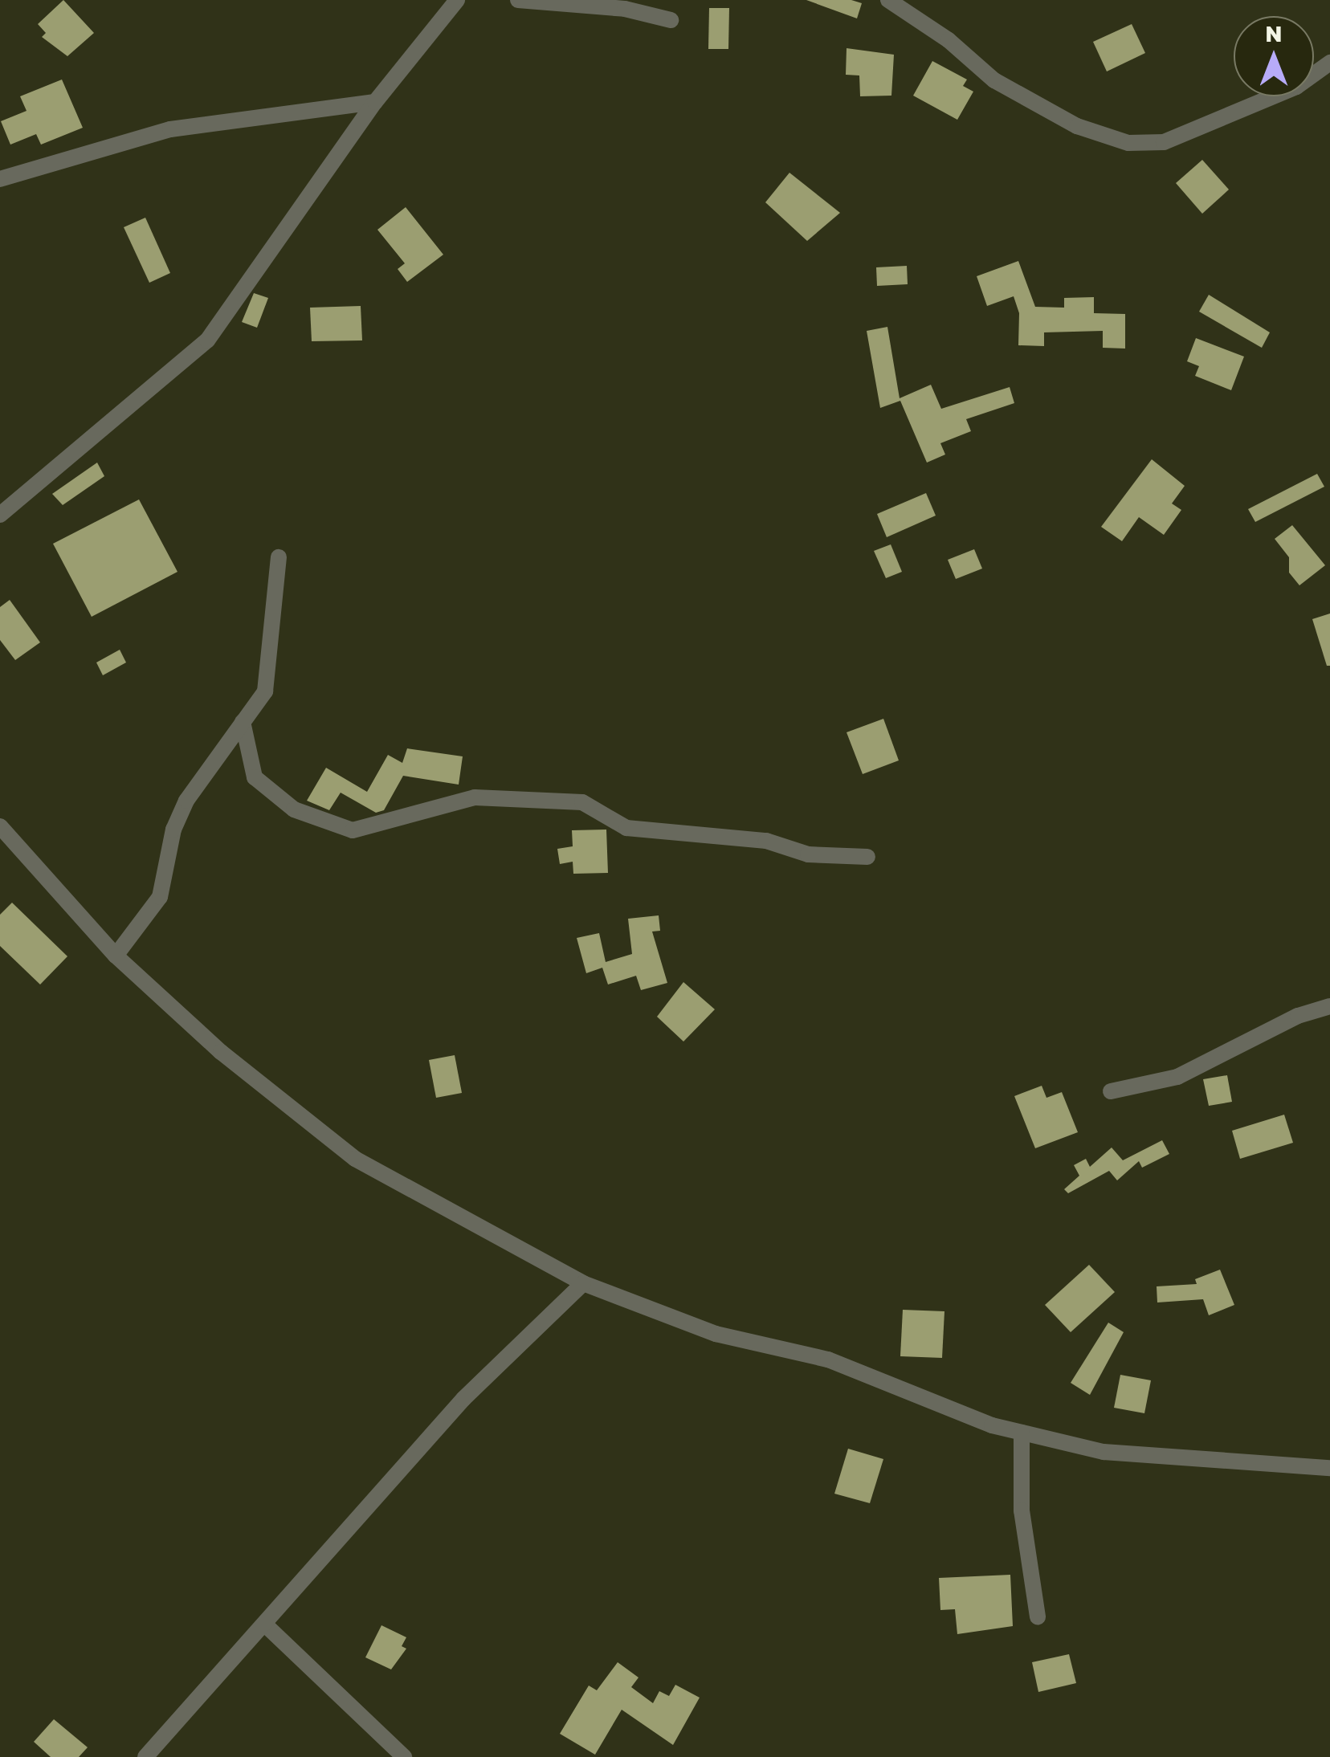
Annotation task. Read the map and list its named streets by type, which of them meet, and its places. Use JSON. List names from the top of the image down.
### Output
{
  "north": "top"
}
